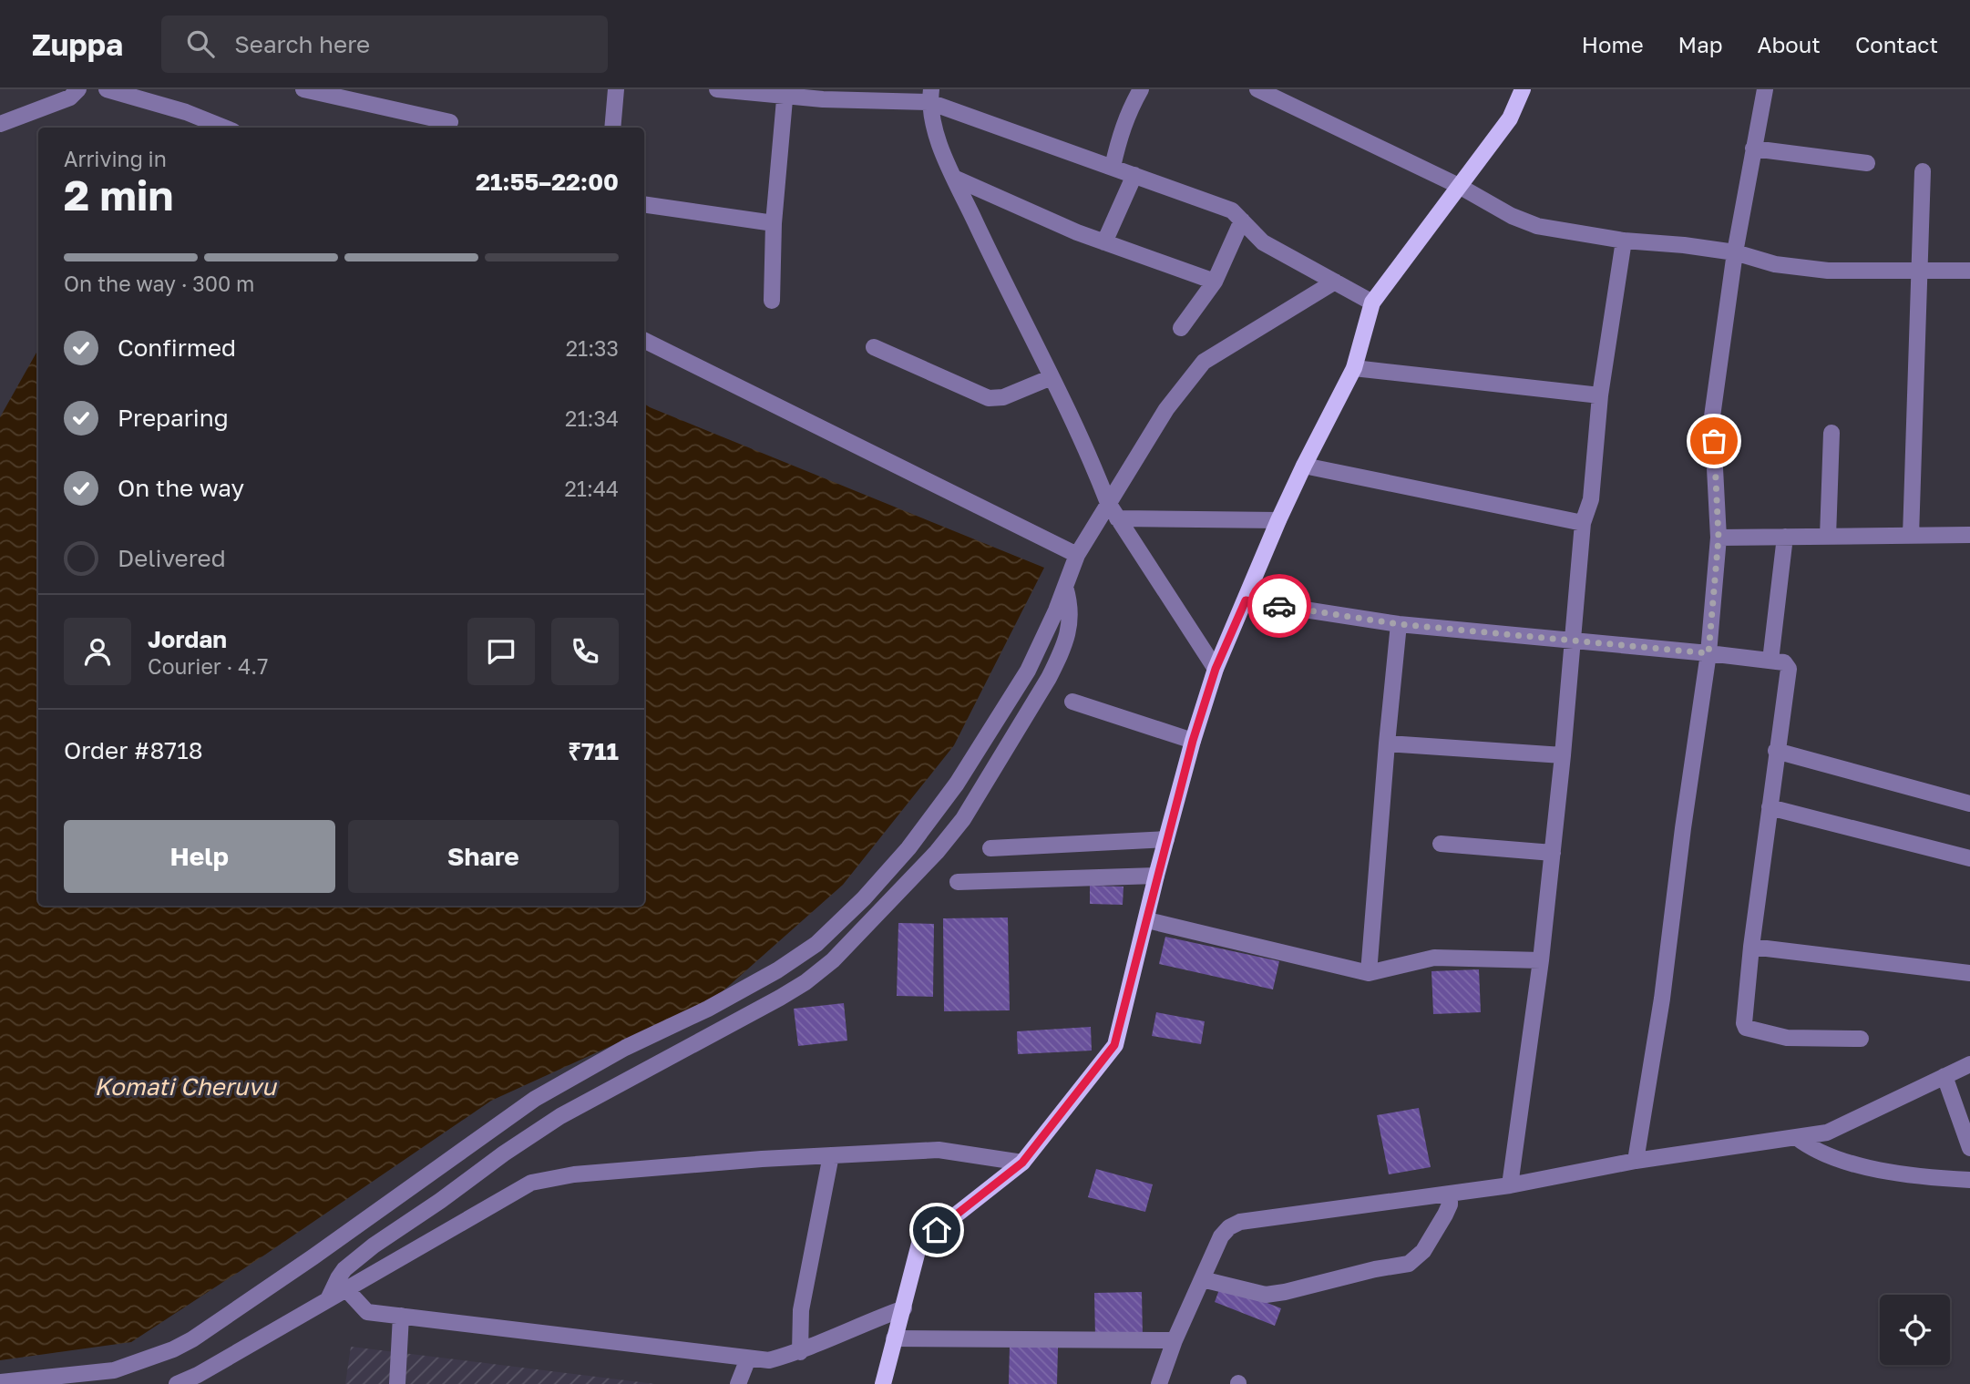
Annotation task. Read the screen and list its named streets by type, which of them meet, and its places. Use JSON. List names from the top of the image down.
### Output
{
  "water": ["Komati Cheruvu"],
  "page": {
    "header": "Zuppa",
    "search": "Search here",
    "nav": [
      "Home",
      "Map",
      "About",
      "Contact"
    ],
    "heading": ["2 min", "Arriving in", "21:55–22:00"],
    "panel": [
      "Jordan",
      "Courier · 4.7",
      "Order #8718",
      "₹711"
    ],
    "bar": "On the way · 300 m",
    "list": [
      ["Confirmed", "21:33"],
      ["Preparing", "21:34"],
      ["On the way", "21:44"],
      "Delivered"
    ],
    "buttons": ["Help", "Share"]
  }
}
